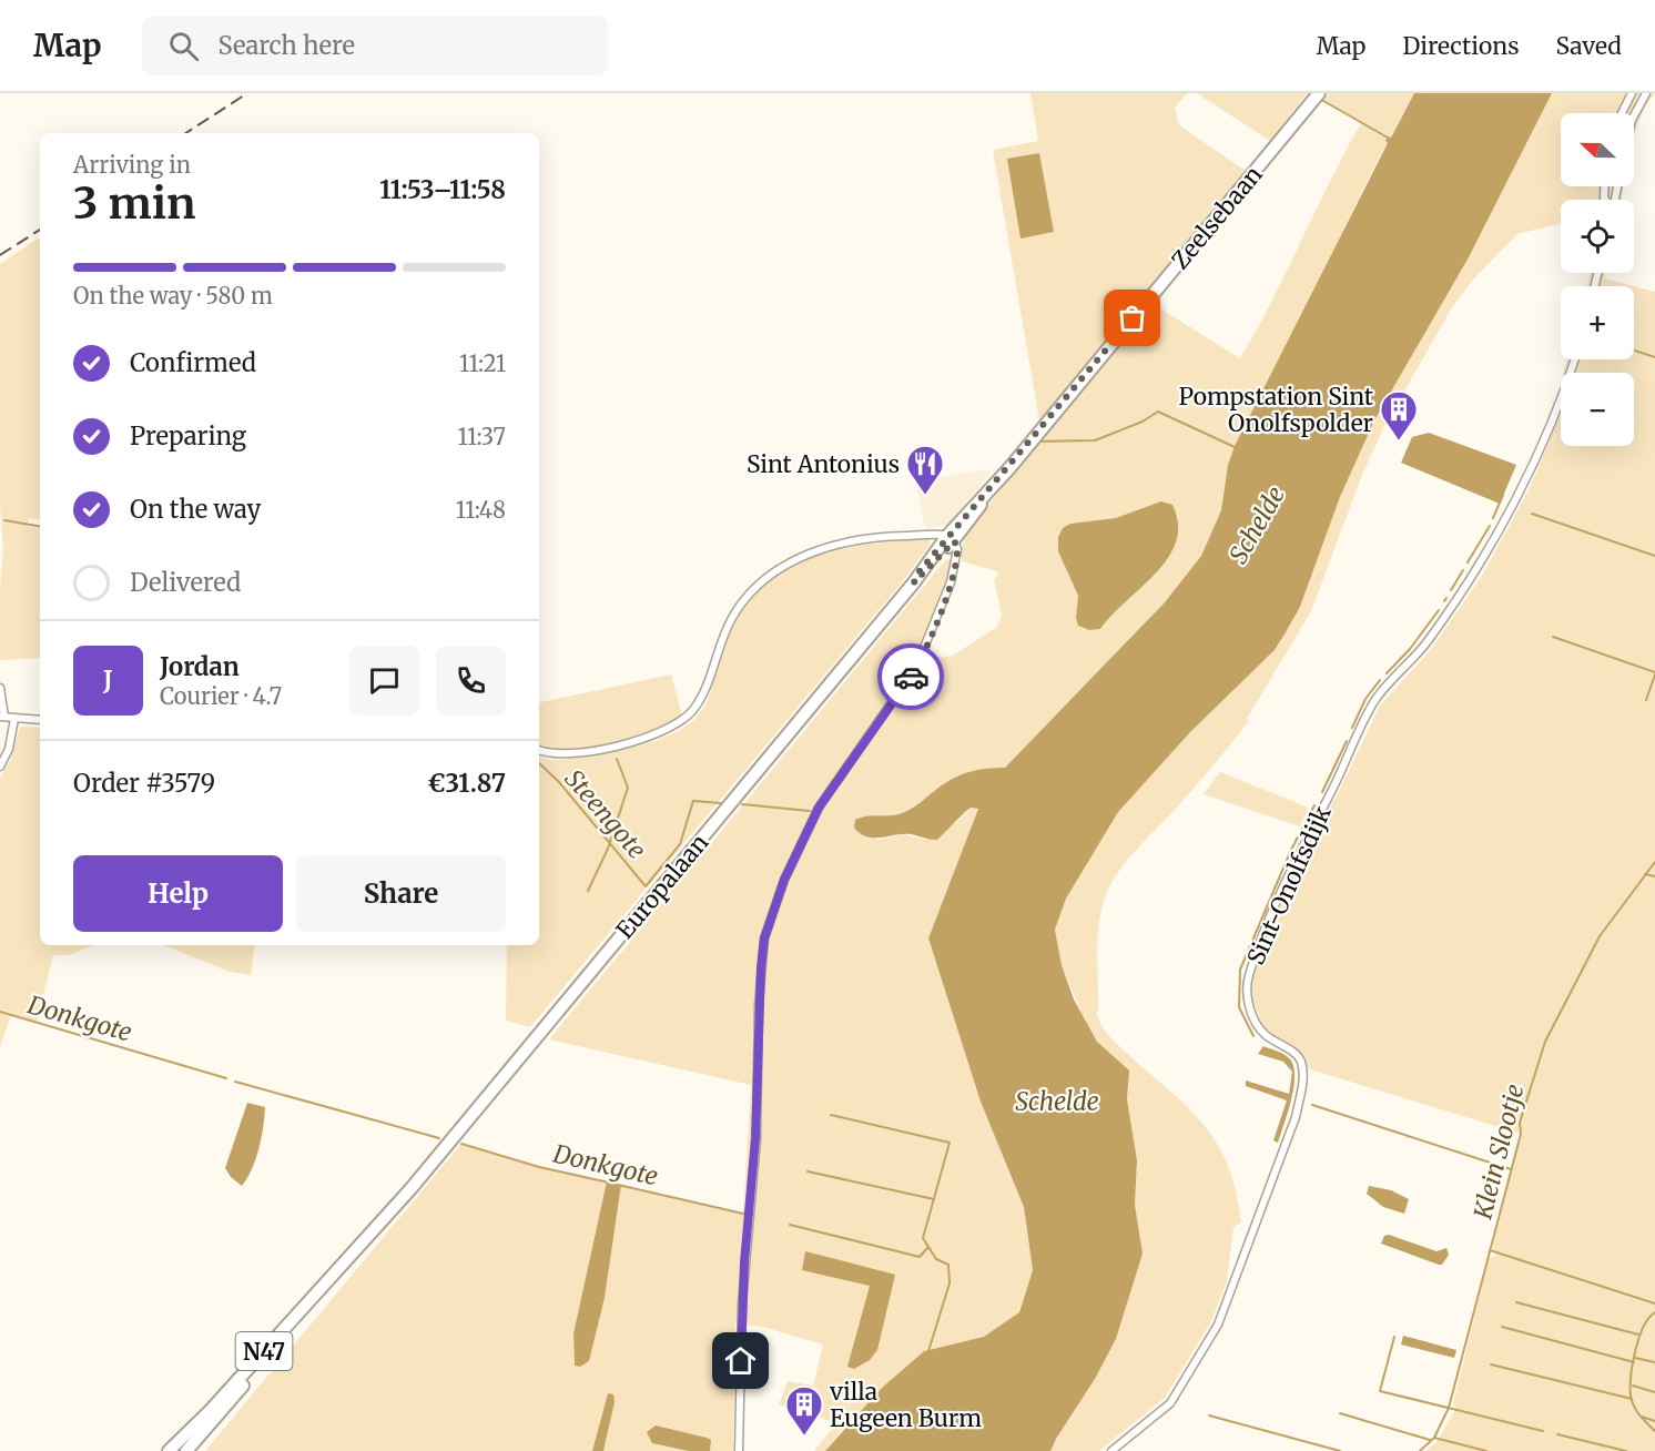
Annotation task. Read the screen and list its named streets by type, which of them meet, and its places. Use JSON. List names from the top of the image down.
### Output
{
  "streets": {
    "main road": ["Zeelsebaan", "Europalaan", "N47"],
    "street": ["Sint-Onolfsdijk"]
  },
  "crossings": [
    ["Zeelsebaan", "Europalaan"]
  ],
  "water": [
    "Schelde",
    "Steengote",
    "Donkgote",
    "Klein Slootje"
  ],
  "places": {
    "building": ["Pompstation Sint Onolfspolder", "villa Eugeen Burm"],
    "restaurant": ["Sint Antonius"]
  },
  "north": "left",
  "page": {
    "header": "Map",
    "search": "Search here",
    "nav": ["Map", "Directions", "Saved"],
    "map_buttons": ["+", "−"],
    "heading": ["3 min", "Arriving in", "11:53–11:58"],
    "panel": [
      "Jordan",
      "Courier · 4.7",
      "Order #3579",
      "€31.87"
    ],
    "bar": "On the way · 580 m",
    "list": [
      ["Confirmed", "11:21"],
      ["Preparing", "11:37"],
      ["On the way", "11:48"],
      "Delivered"
    ],
    "round": "J",
    "buttons": ["Help", "Share"]
  }
}
